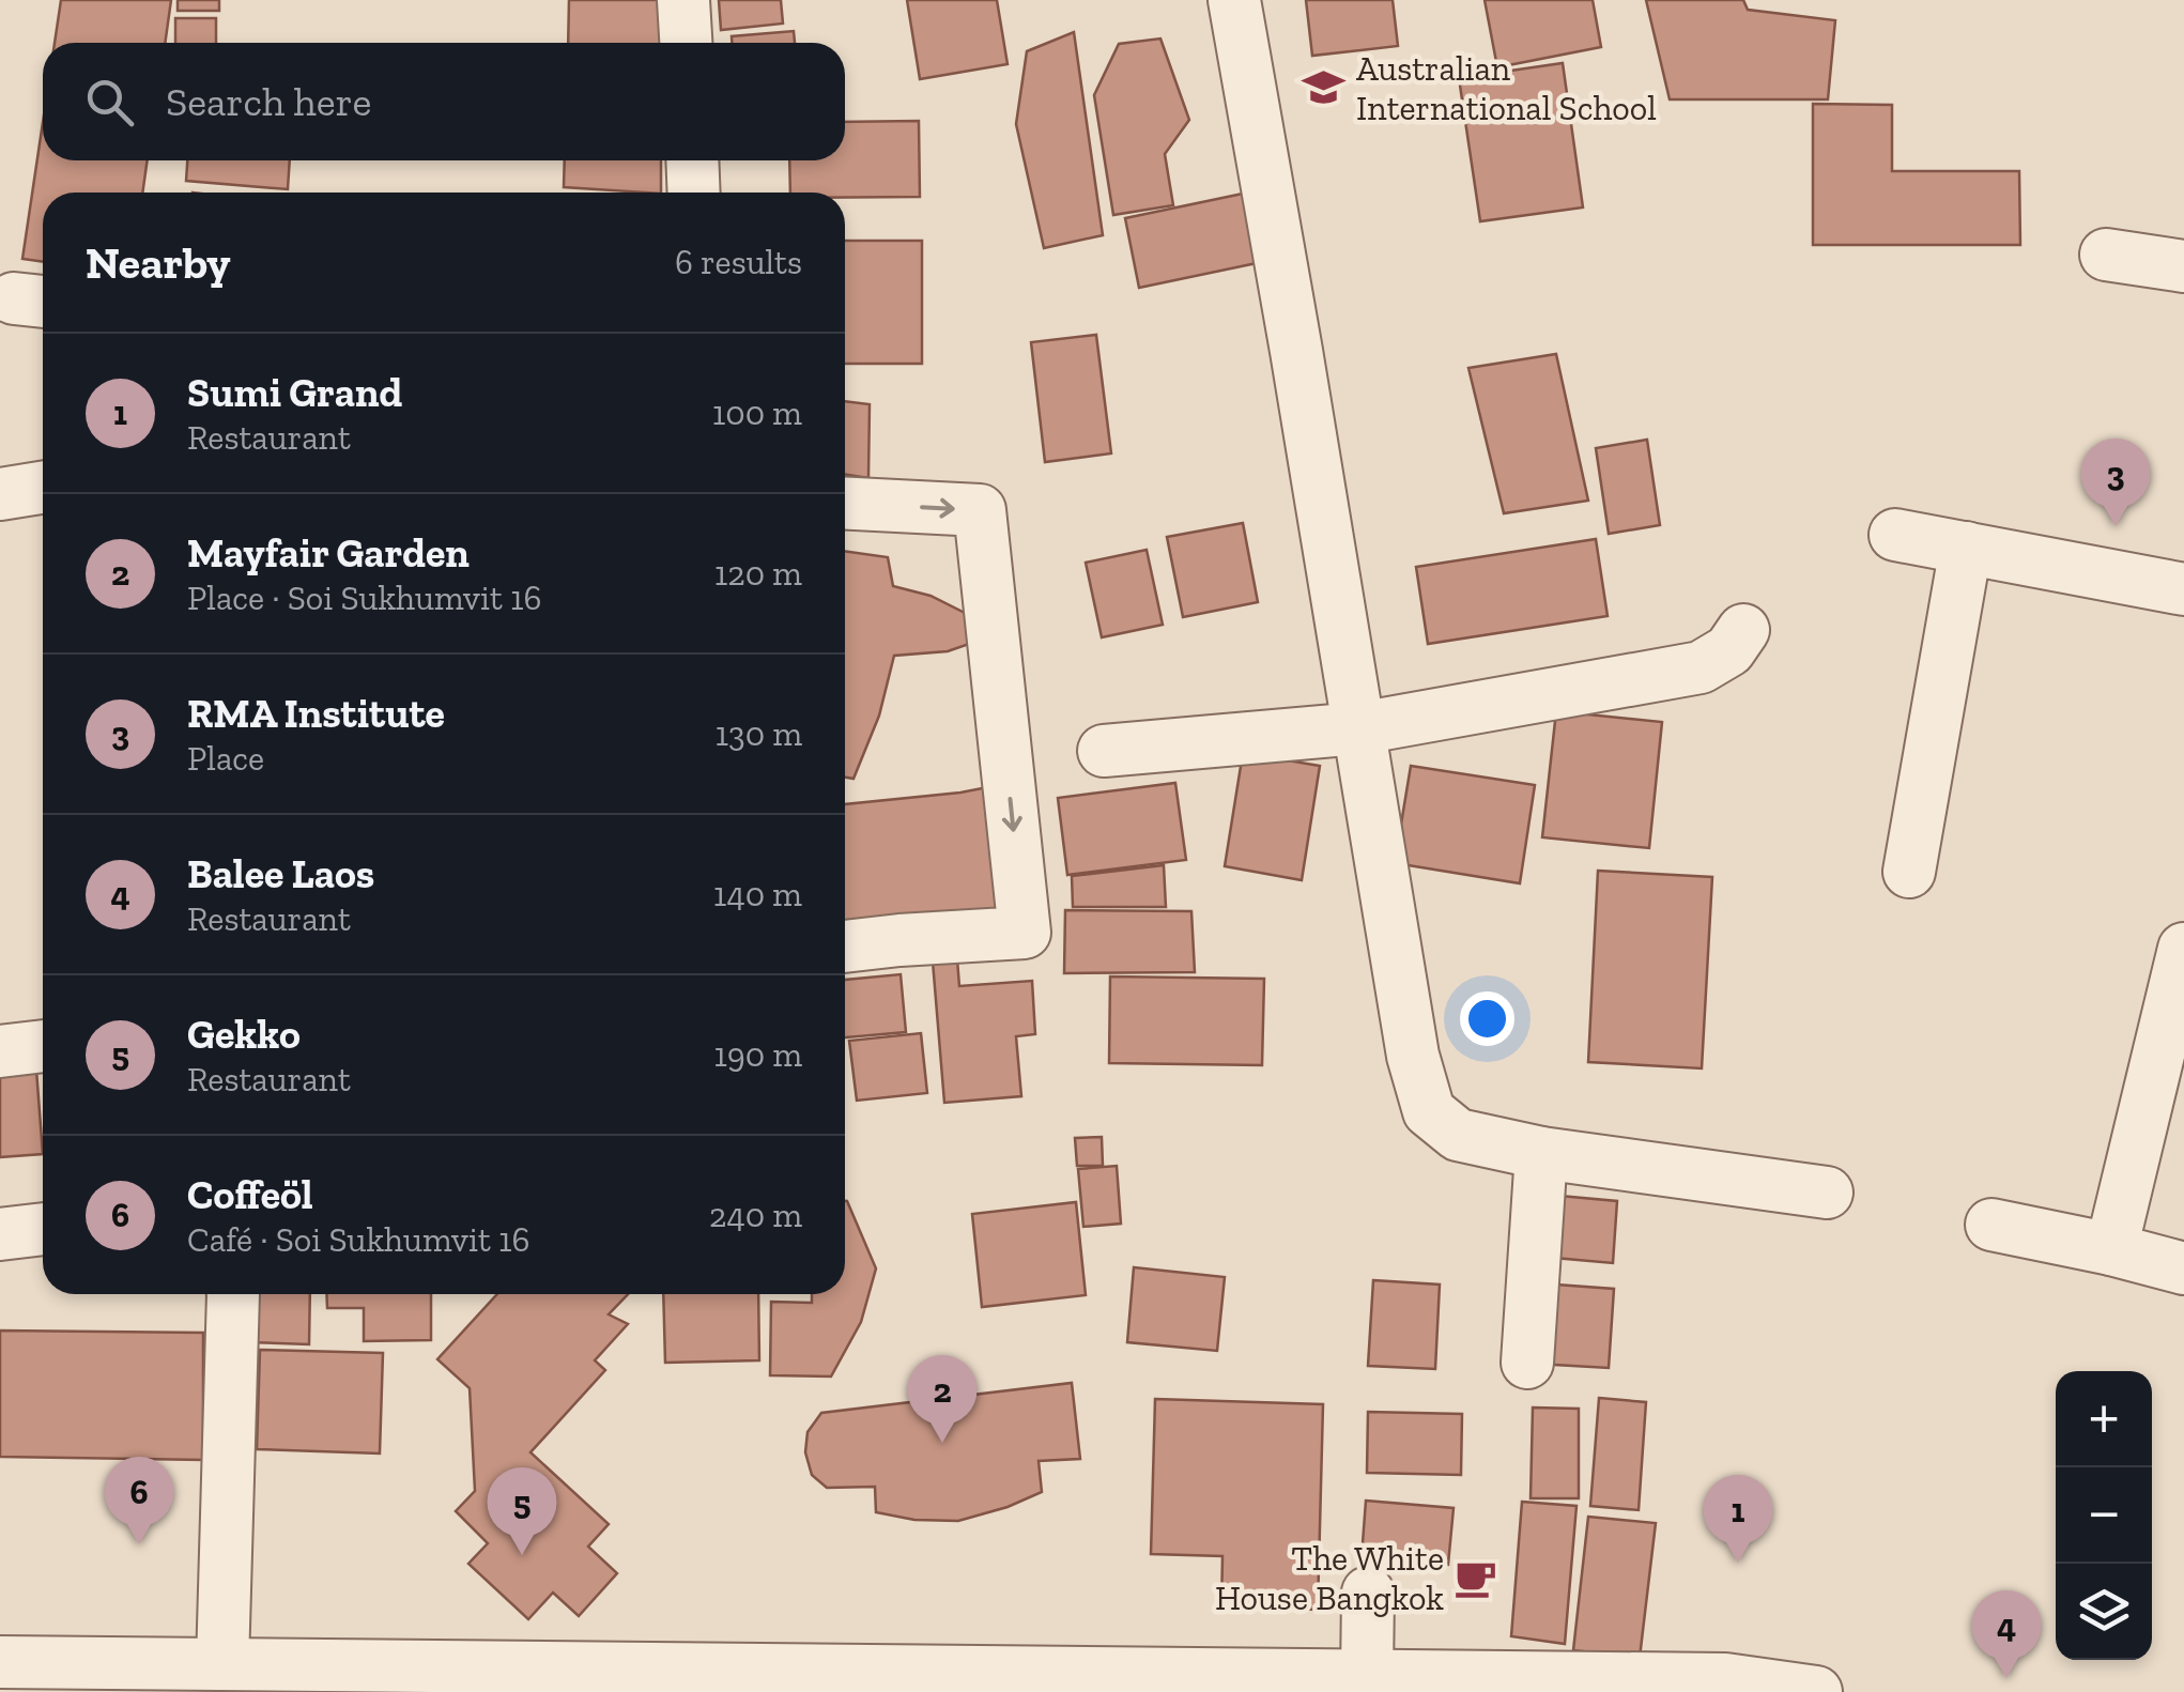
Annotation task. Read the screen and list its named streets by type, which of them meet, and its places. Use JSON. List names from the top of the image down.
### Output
{
  "places": {
    "school or university": ["Australian International School"],
    "cafe": ["The White House Bangkok"]
  },
  "page": {
    "search": "Search here",
    "heading": ["Nearby", "6 results"],
    "list": [
      {
        "mark": "1",
        "name": "Sumi Grand",
        "note": "Restaurant",
        "value": "100 m"
      },
      {
        "mark": "2",
        "name": "Mayfair Garden",
        "note": "Place · Soi Sukhumvit 16",
        "value": "120 m"
      },
      {
        "mark": "3",
        "name": "RMA Institute",
        "note": "Place",
        "value": "130 m"
      },
      {
        "mark": "4",
        "name": "Balee Laos",
        "note": "Restaurant",
        "value": "140 m"
      },
      {
        "mark": "5",
        "name": "Gekko",
        "note": "Restaurant",
        "value": "190 m"
      },
      {
        "mark": "6",
        "name": "Coffeöl",
        "note": "Café · Soi Sukhumvit 16",
        "value": "240 m"
      }
    ],
    "pins": [
      "3",
      "2",
      "6",
      "5",
      "1",
      "4"
    ],
    "map_buttons": ["+", "−"]
  }
}
